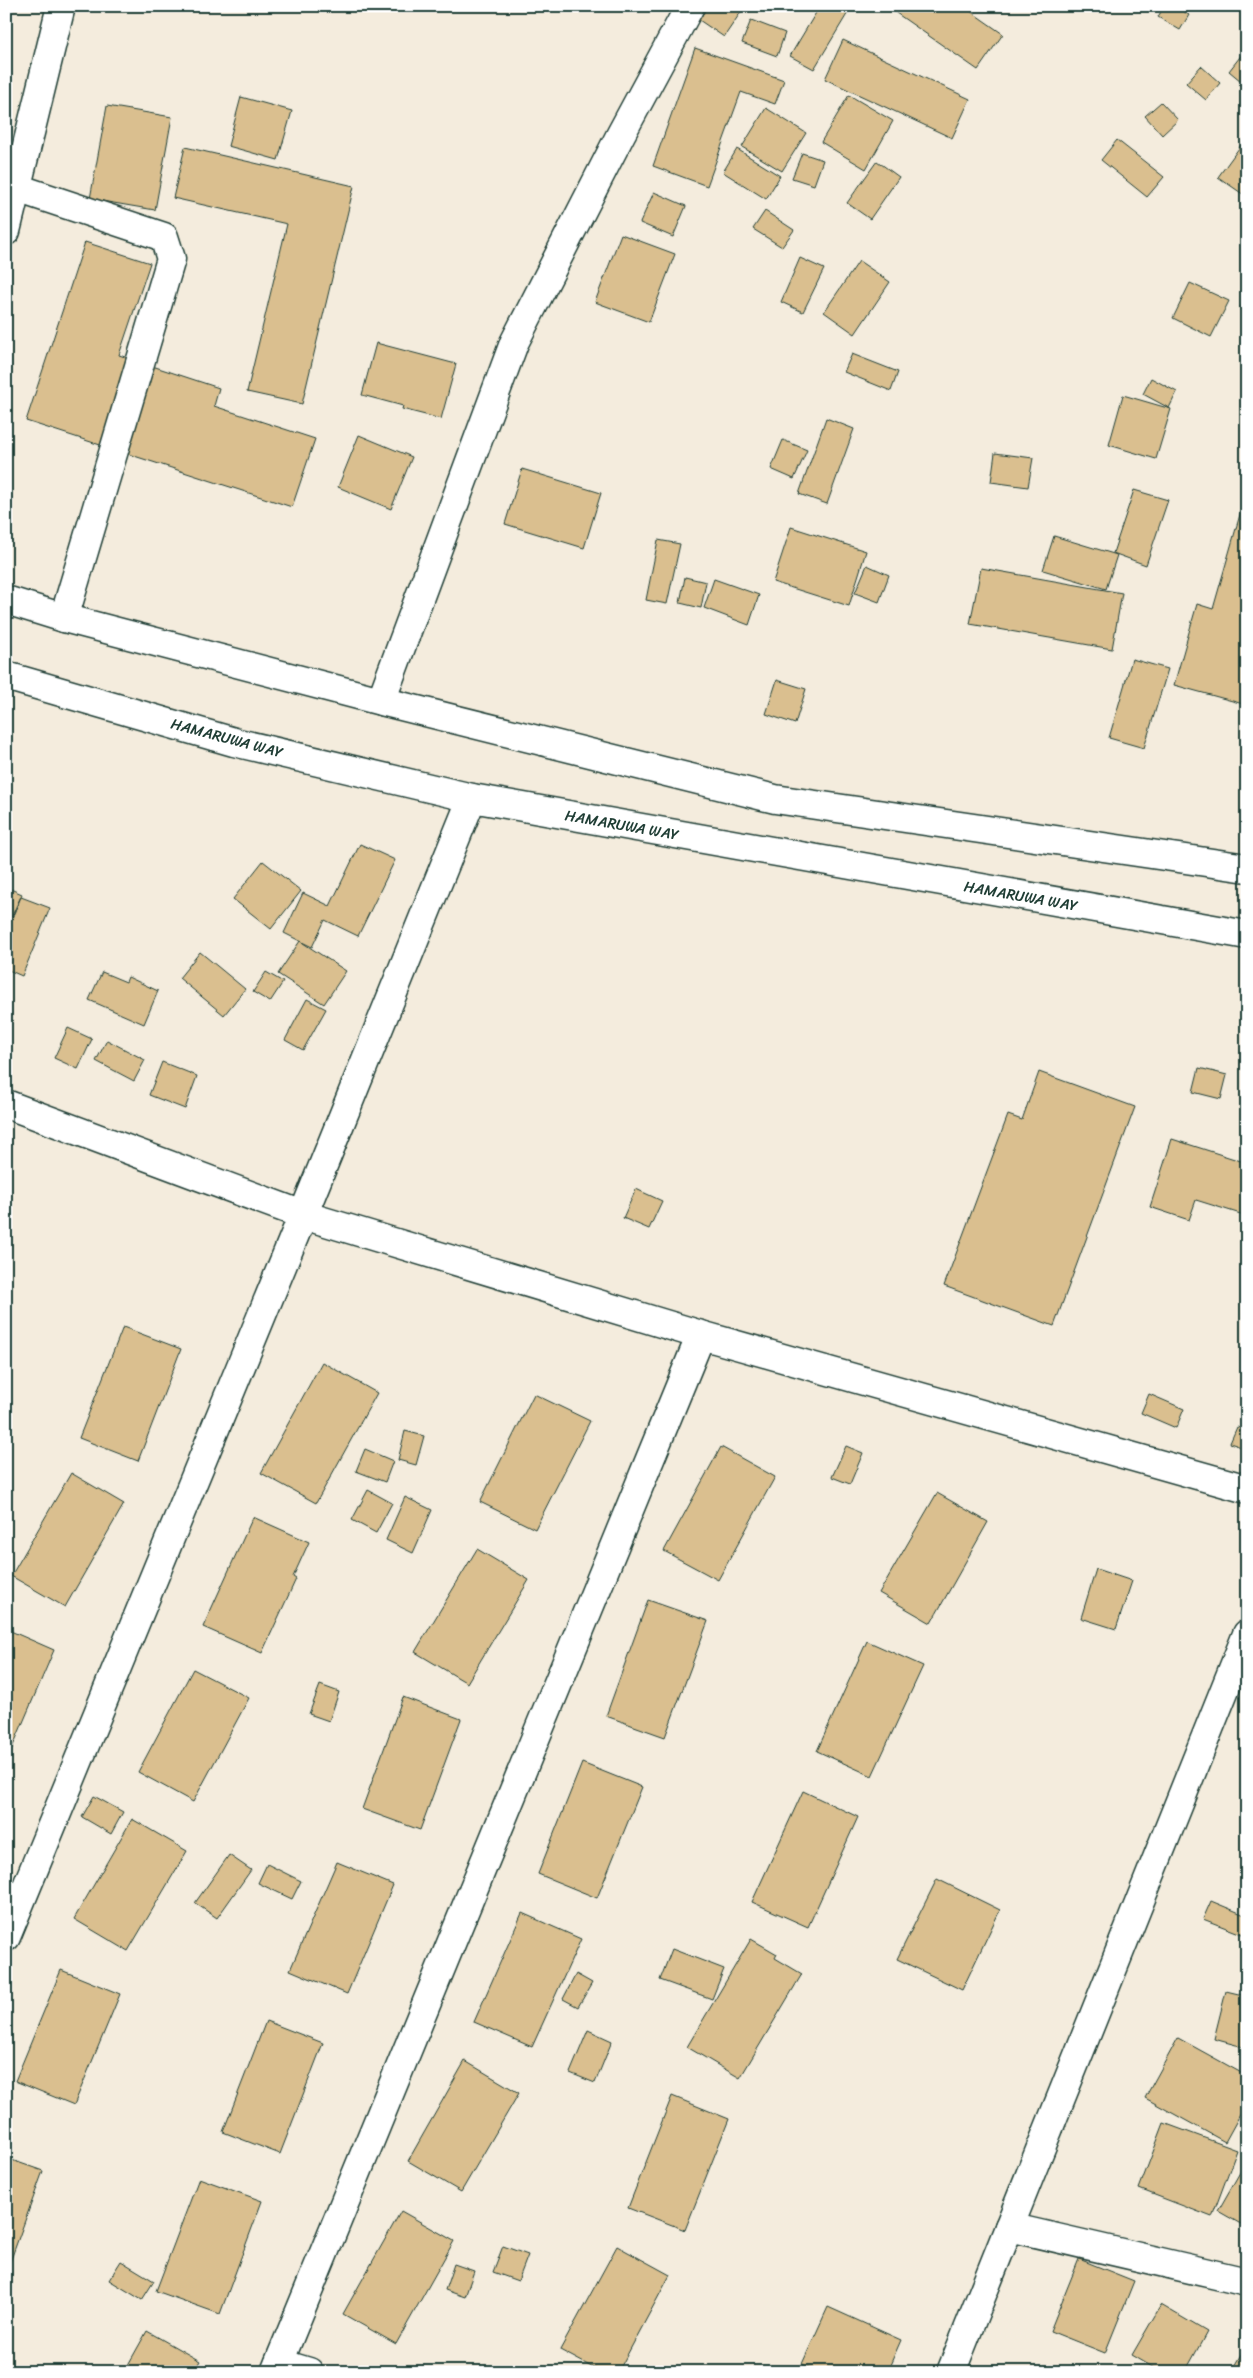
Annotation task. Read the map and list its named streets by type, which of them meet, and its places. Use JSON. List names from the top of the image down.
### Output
{
  "streets": {
    "street": ["HAMARUWA WAY"]
  }
}
